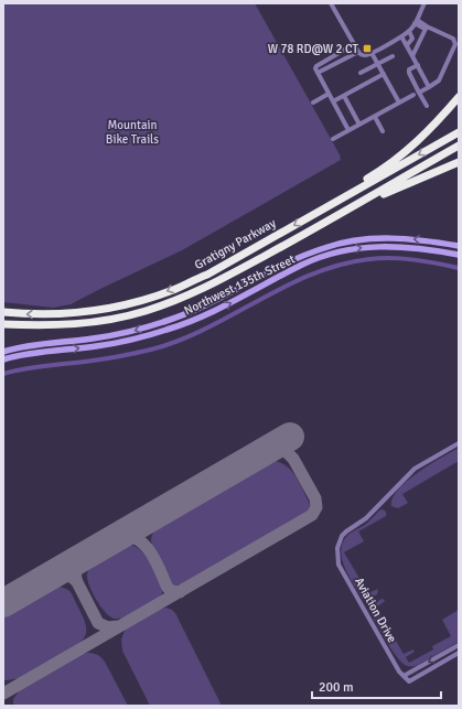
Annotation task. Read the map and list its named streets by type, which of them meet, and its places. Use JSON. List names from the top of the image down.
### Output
{
  "streets": {
    "highway": ["Gratigny Parkway"],
    "main road": ["Northwest 135th Street"],
    "street": ["Aviation Drive"]
  },
  "parks": ["Mountain Bike Trails"],
  "places": {
    "transit": ["W 78 RD@W 2 CT"]
  },
  "scale_bar": "200 m"
}
